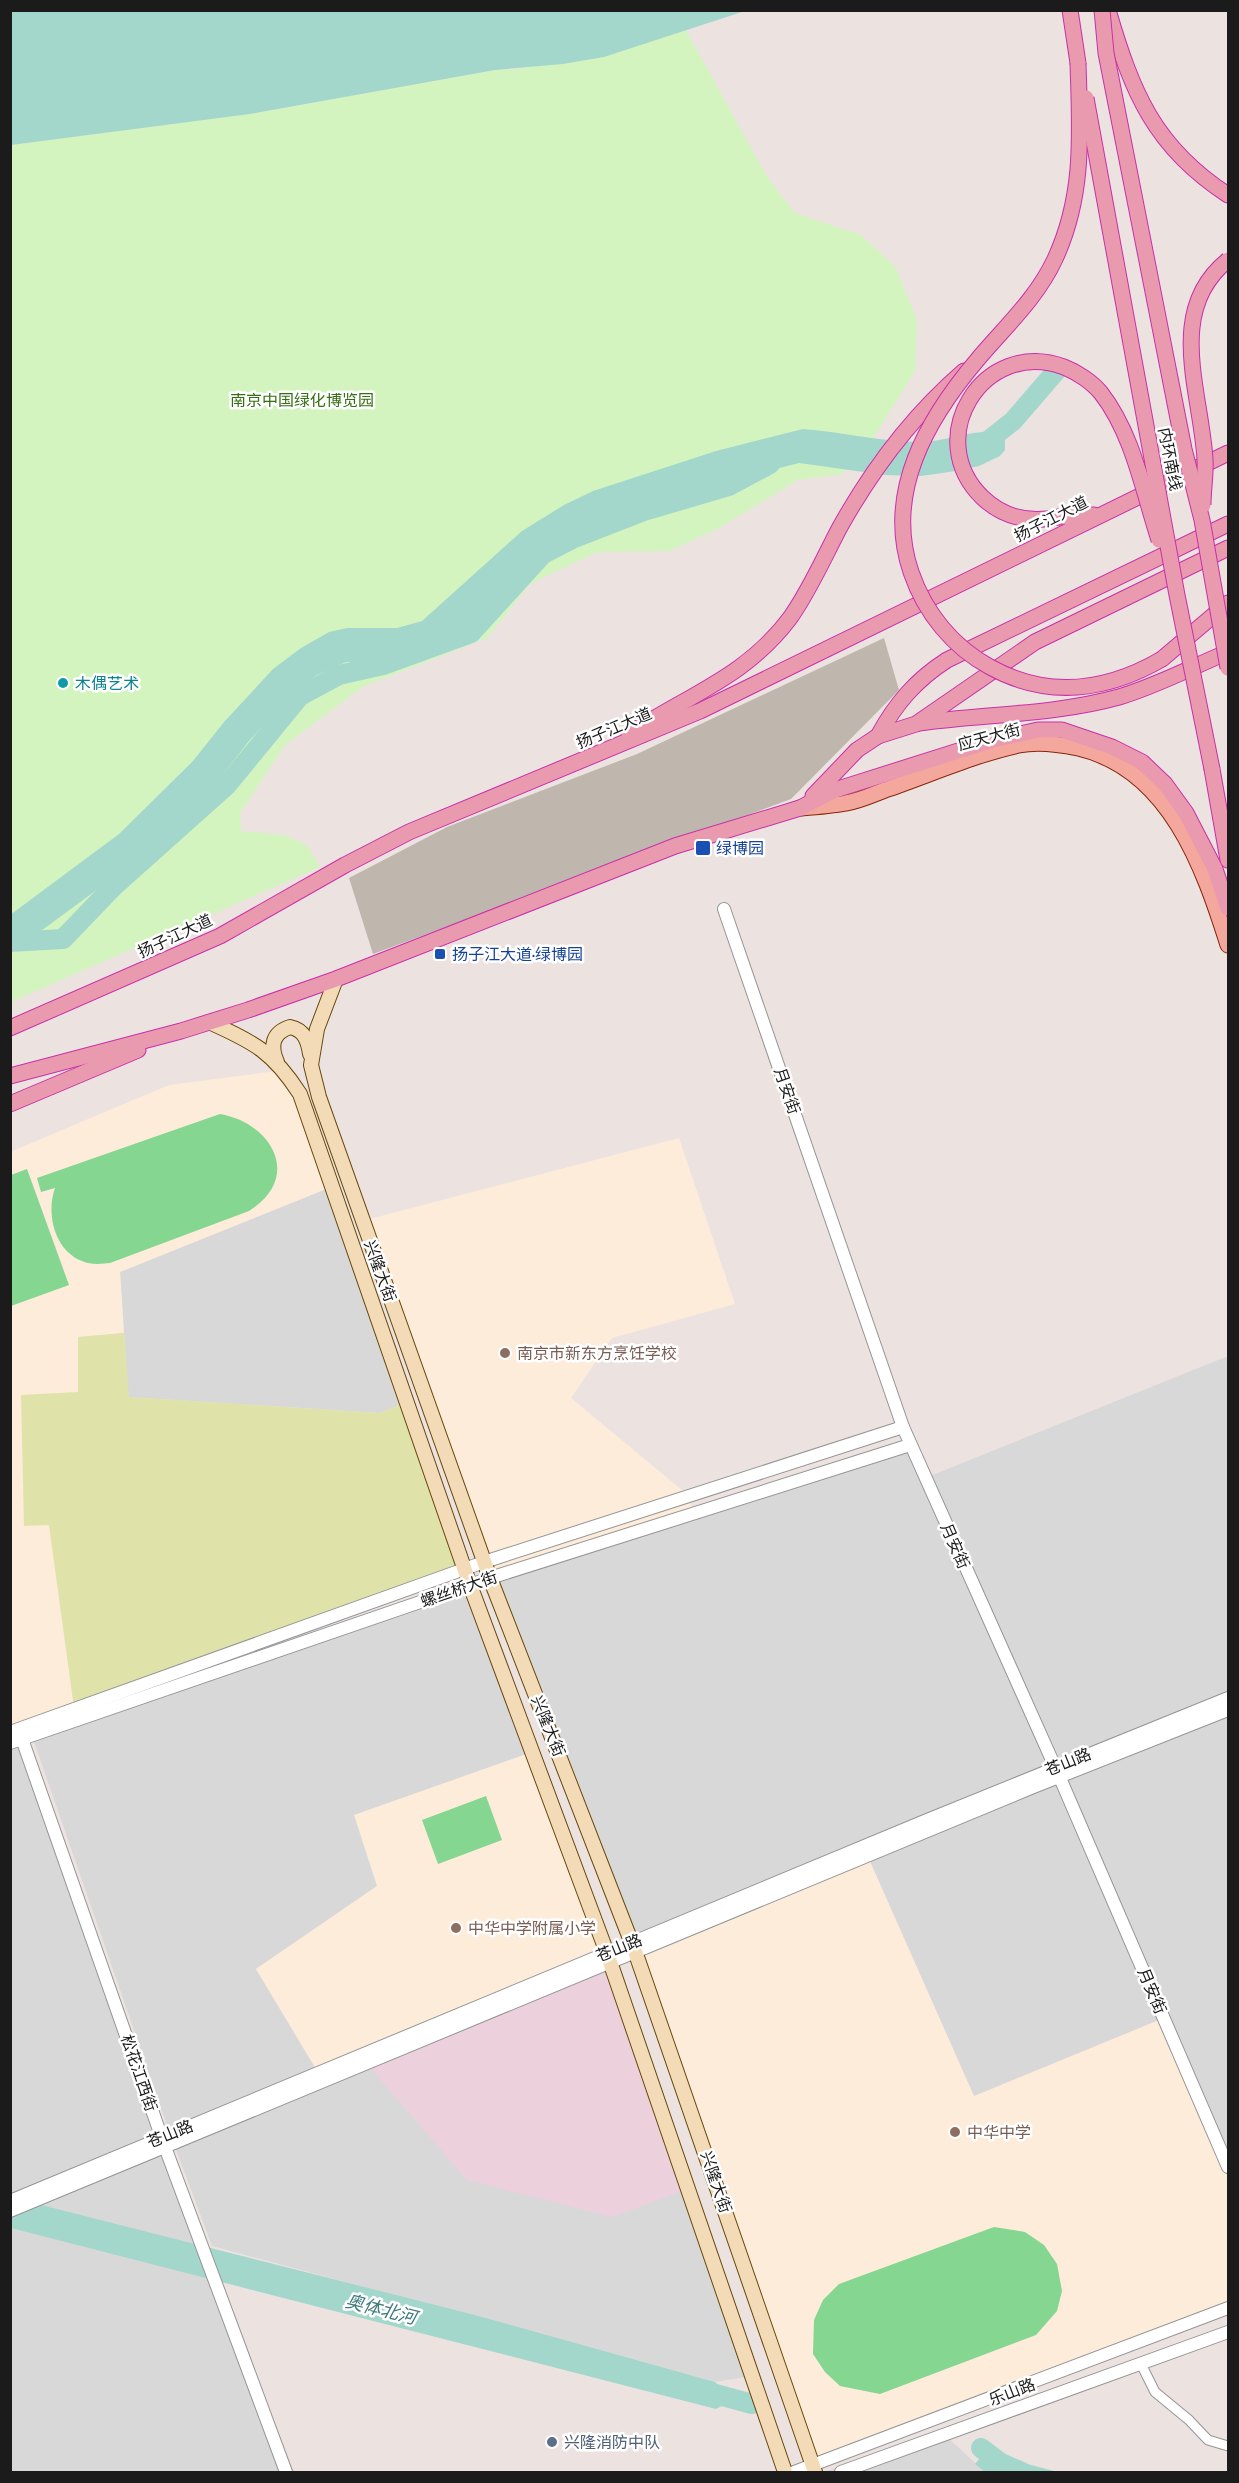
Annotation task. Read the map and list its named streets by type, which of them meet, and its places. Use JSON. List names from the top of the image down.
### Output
{
  "streets": {
    "highway": ["内环南线", "扬子江大道"],
    "main road": ["应天大街", "兴隆大街"],
    "street": [
      "月安街",
      "螺丝桥大街",
      "苍山路",
      "松花江西街",
      "乐山路"
    ]
  },
  "crossings": [
    ["月安街", "螺丝桥大街"],
    ["月安街", "苍山路"],
    ["兴隆大街", "螺丝桥大街"],
    ["兴隆大街", "苍山路"],
    ["兴隆大街", "乐山路"],
    ["螺丝桥大街", "松花江西街"],
    ["苍山路", "松花江西街"]
  ],
  "water": ["奥体北河"],
  "parks": ["南京中国绿化博览园"],
  "places": {
    "other": [
      "木偶艺术",
      "南京市新东方烹饪学校",
      "中华中学附属小学",
      "中华中学",
      "兴隆消防中队"
    ],
    "transit": ["绿博园", "扬子江大道·绿博园"]
  }
}
